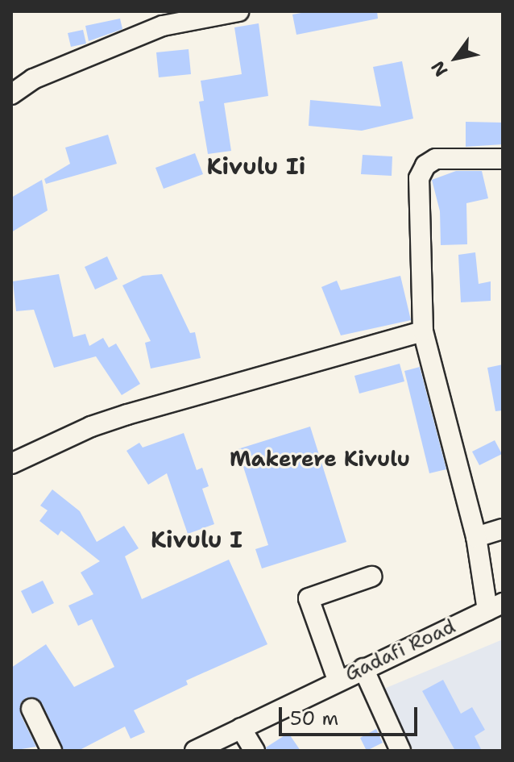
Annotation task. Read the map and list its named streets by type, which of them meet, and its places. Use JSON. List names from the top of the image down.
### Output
{
  "streets": {
    "street": ["Gadafi Road"]
  },
  "districts": ["Kivulu Ii", "Makerere Kivulu", "Kivulu I"],
  "scale_bar": "50 m",
  "north": "bottom left"
}
